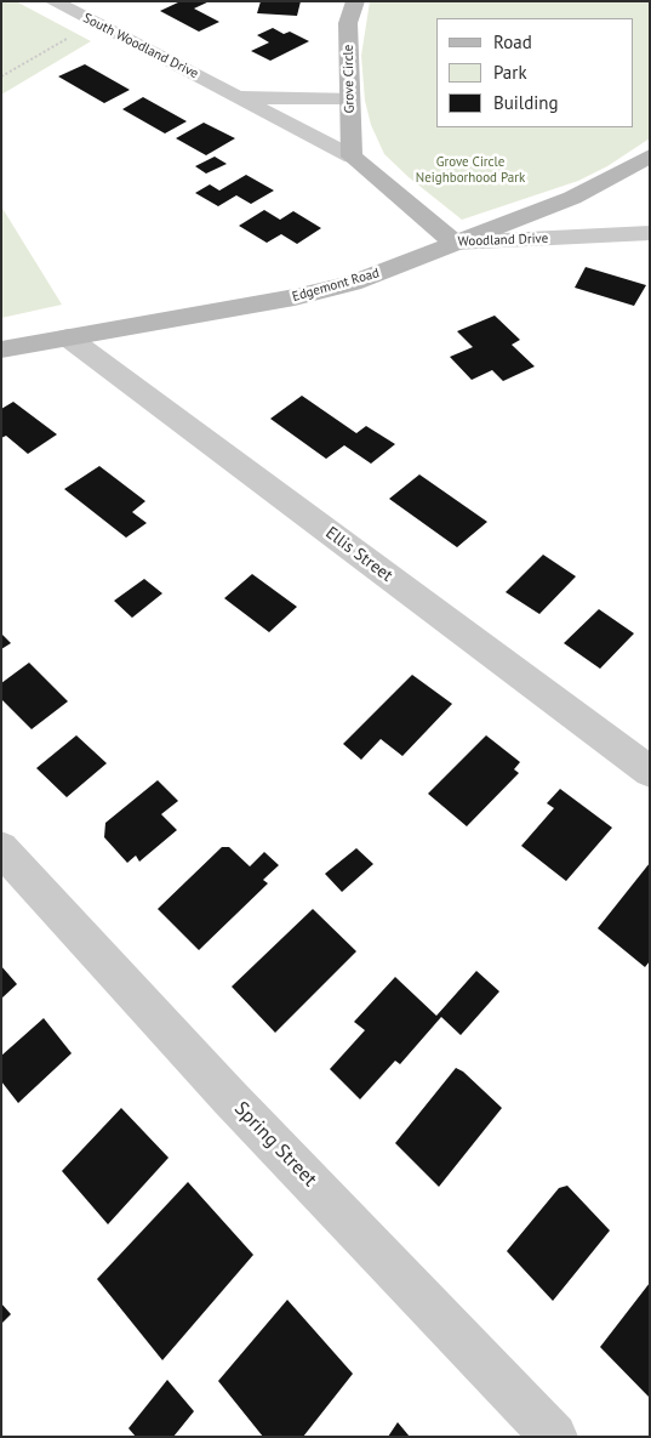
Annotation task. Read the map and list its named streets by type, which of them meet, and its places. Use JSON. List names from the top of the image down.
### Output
{
  "streets": {
    "street": [
      "South Woodland Drive",
      "Grove Circle",
      "Woodland Drive",
      "Edgemont Road",
      "Ellis Street",
      "Spring Street"
    ]
  },
  "crossings": [
    ["South Woodland Drive", "Grove Circle"],
    ["South Woodland Drive", "Woodland Drive"],
    ["Grove Circle", "Woodland Drive"],
    ["Woodland Drive", "Edgemont Road"],
    ["Edgemont Road", "Ellis Street"]
  ],
  "parks": ["Grove Circle Neighborhood Park"],
  "legend": ["Road", "Park", "Building"]
}
